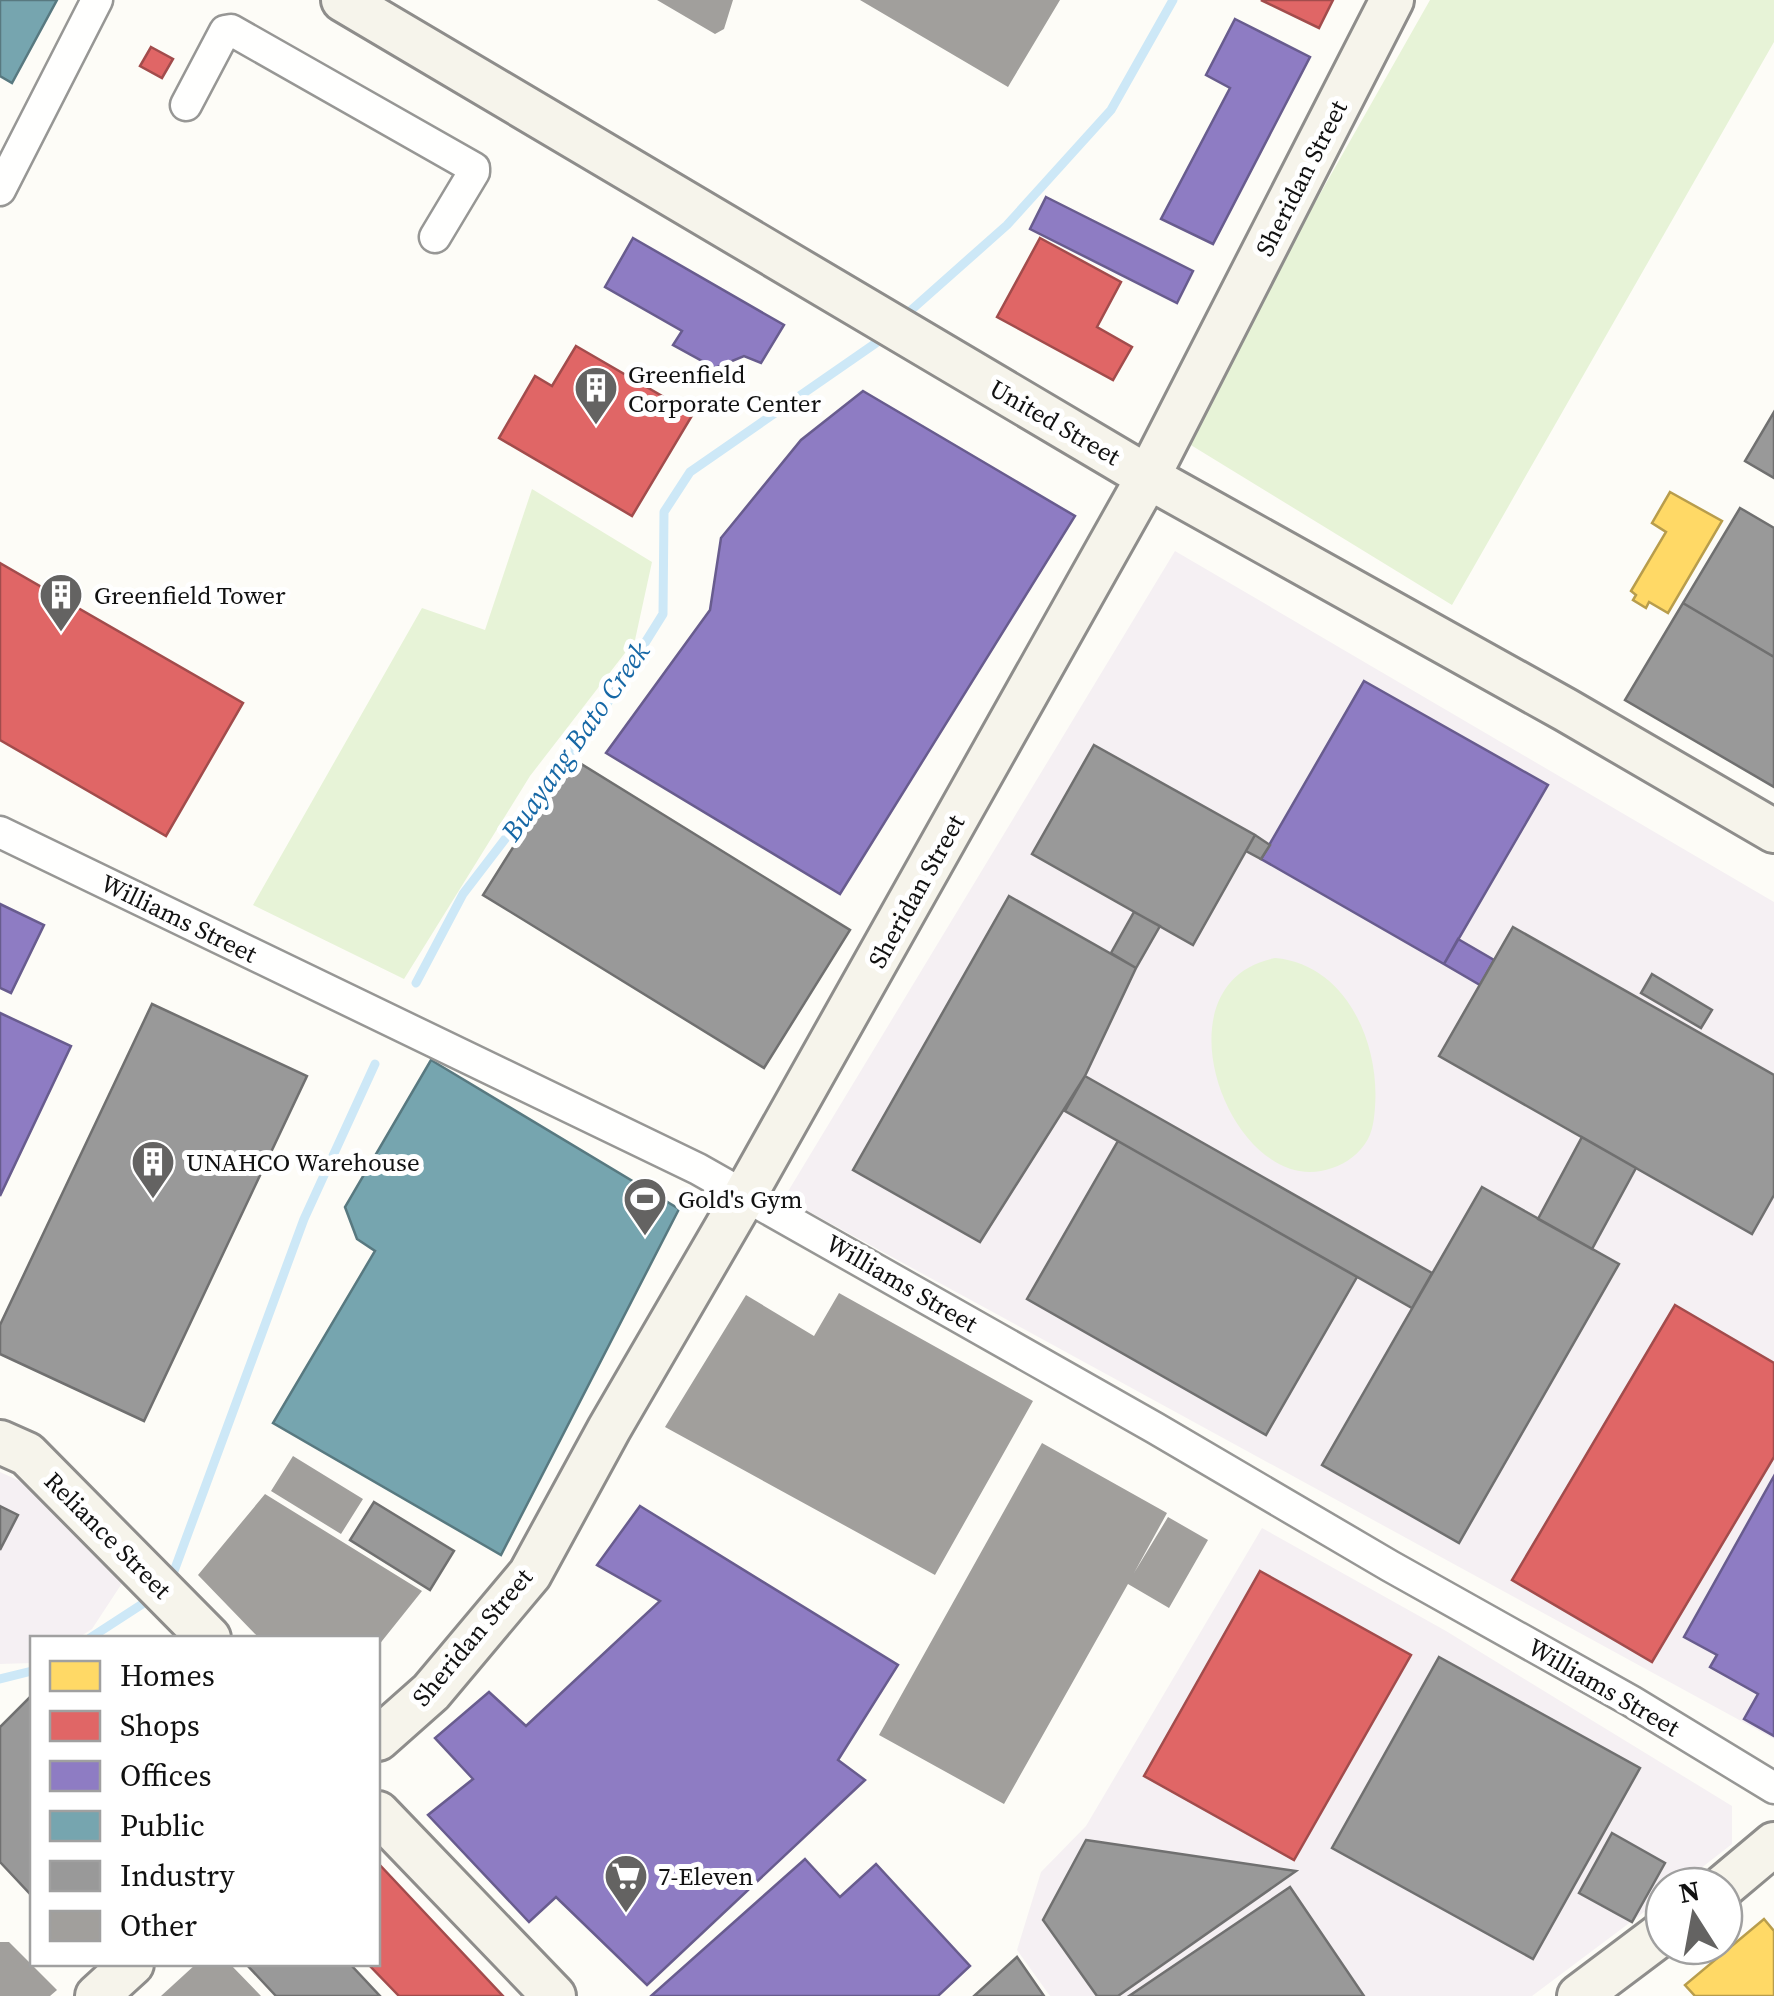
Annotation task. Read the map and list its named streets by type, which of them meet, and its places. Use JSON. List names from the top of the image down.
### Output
{
  "streets": {
    "street": [
      "Sheridan Street",
      "United Street",
      "Williams Street",
      "Reliance Street"
    ]
  },
  "crossings": [
    ["Sheridan Street", "United Street"],
    ["Sheridan Street", "Williams Street"]
  ],
  "water": ["Buayang Bato Creek"],
  "places": {
    "building": ["Greenfield Corporate Center", "Greenfield Tower", "UNAHCO Warehouse"],
    "sports": ["Gold's Gym"],
    "supermarket": ["7-Eleven"]
  },
  "legend": [
    "Homes",
    "Shops",
    "Offices",
    "Public",
    "Industry",
    "Other"
  ],
  "north": "top"
}
